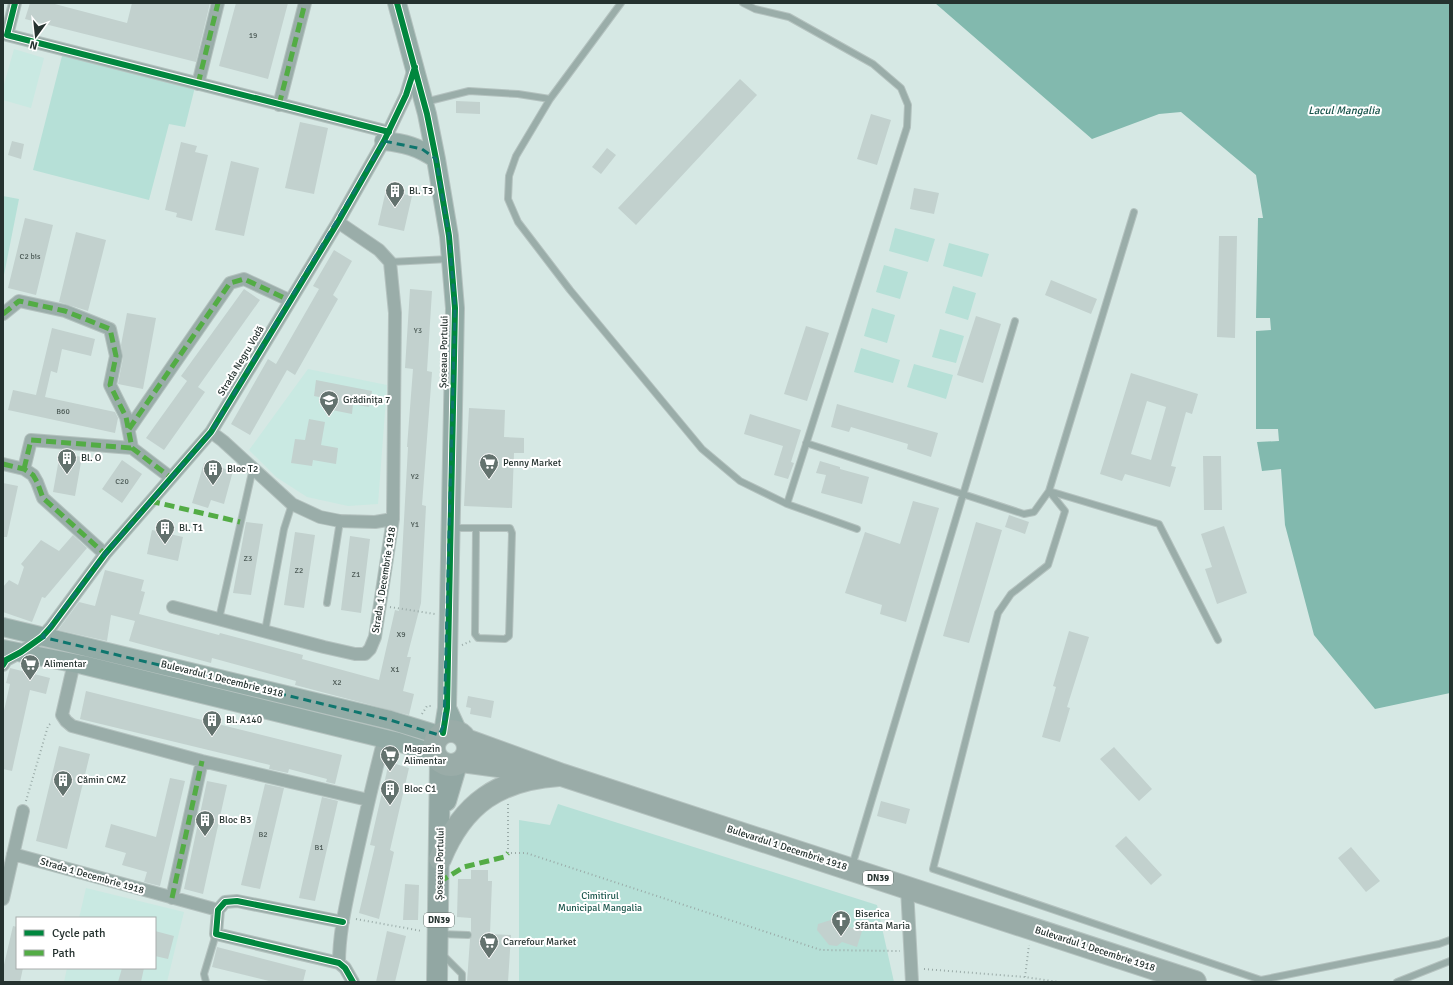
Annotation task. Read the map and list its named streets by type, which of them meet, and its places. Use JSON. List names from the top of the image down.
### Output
{
  "streets": {
    "highway": ["Bulevardul 1 Decembrie 1918", "DN39"],
    "main road": ["Șoseaua Portului"],
    "street": ["Strada Negru Vodă", "Strada 1 Decembrie 1918"]
  },
  "crossings": [
    ["Șoseaua Portului", "Strada Negru Vodă"],
    ["Șoseaua Portului", "Bulevardul 1 Decembrie 1918"],
    ["Strada Negru Vodă", "Bulevardul 1 Decembrie 1918"]
  ],
  "water": ["Lacul Mangalia"],
  "parks": ["Cimitirul Municipal Mangalia"],
  "places": {
    "building": [
      "Bl. T3",
      "Bl. O",
      "Bloc T2",
      "Bl. T1",
      "Bl. A140",
      "Cămin CMZ",
      "Bloc C1",
      "Bloc B3"
    ],
    "school or university": ["Grădinița 7"],
    "supermarket": [
      "Penny Market",
      "Alimentar",
      "Magazin Alimentar",
      "Carrefour Market"
    ],
    "church": ["Biserica Sfânta Maria"]
  },
  "house_numbers": [
    "19",
    "C2 bis",
    "Y3",
    "B60",
    "Y2",
    "C20",
    "Y1",
    "Z3",
    "Z2",
    "Z1",
    "X9",
    "X1",
    "X2",
    "B2",
    "B1"
  ],
  "legend": ["Cycle path", "Path"],
  "north": "bottom"
}
